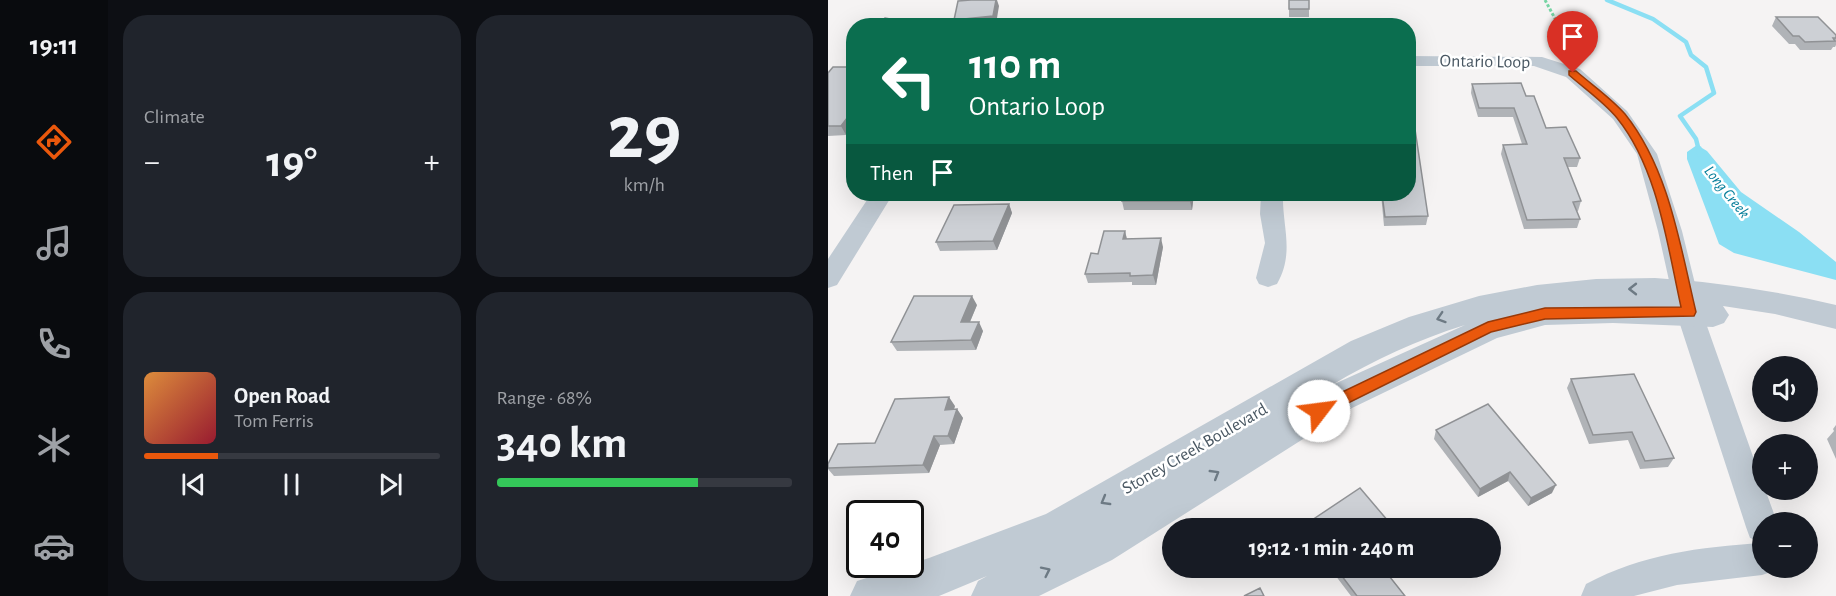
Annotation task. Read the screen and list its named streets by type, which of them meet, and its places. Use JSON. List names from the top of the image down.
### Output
{
  "streets": {
    "street": ["Ontario Loop", "Stoney Creek Boulevard"]
  },
  "crossings": [
    ["Ontario Loop", "Stoney Creek Boulevard"]
  ],
  "water": ["Long Creek"],
  "page": {
    "tabs": "19:11",
    "tile": [
      "Climate",
      ["29", "km/h"],
      ["Range · 68%", "340 km"]
    ],
    "turn": ["110 m", "Ontario Loop"],
    "heat": ["−", "19°", "+"],
    "then": "Then",
    "map_buttons": ["+", "−"],
    "song": ["Open Road", "Tom Ferris"],
    "limit": "40",
    "trip": "19:12 · 1 min · 240 m"
  }
}
